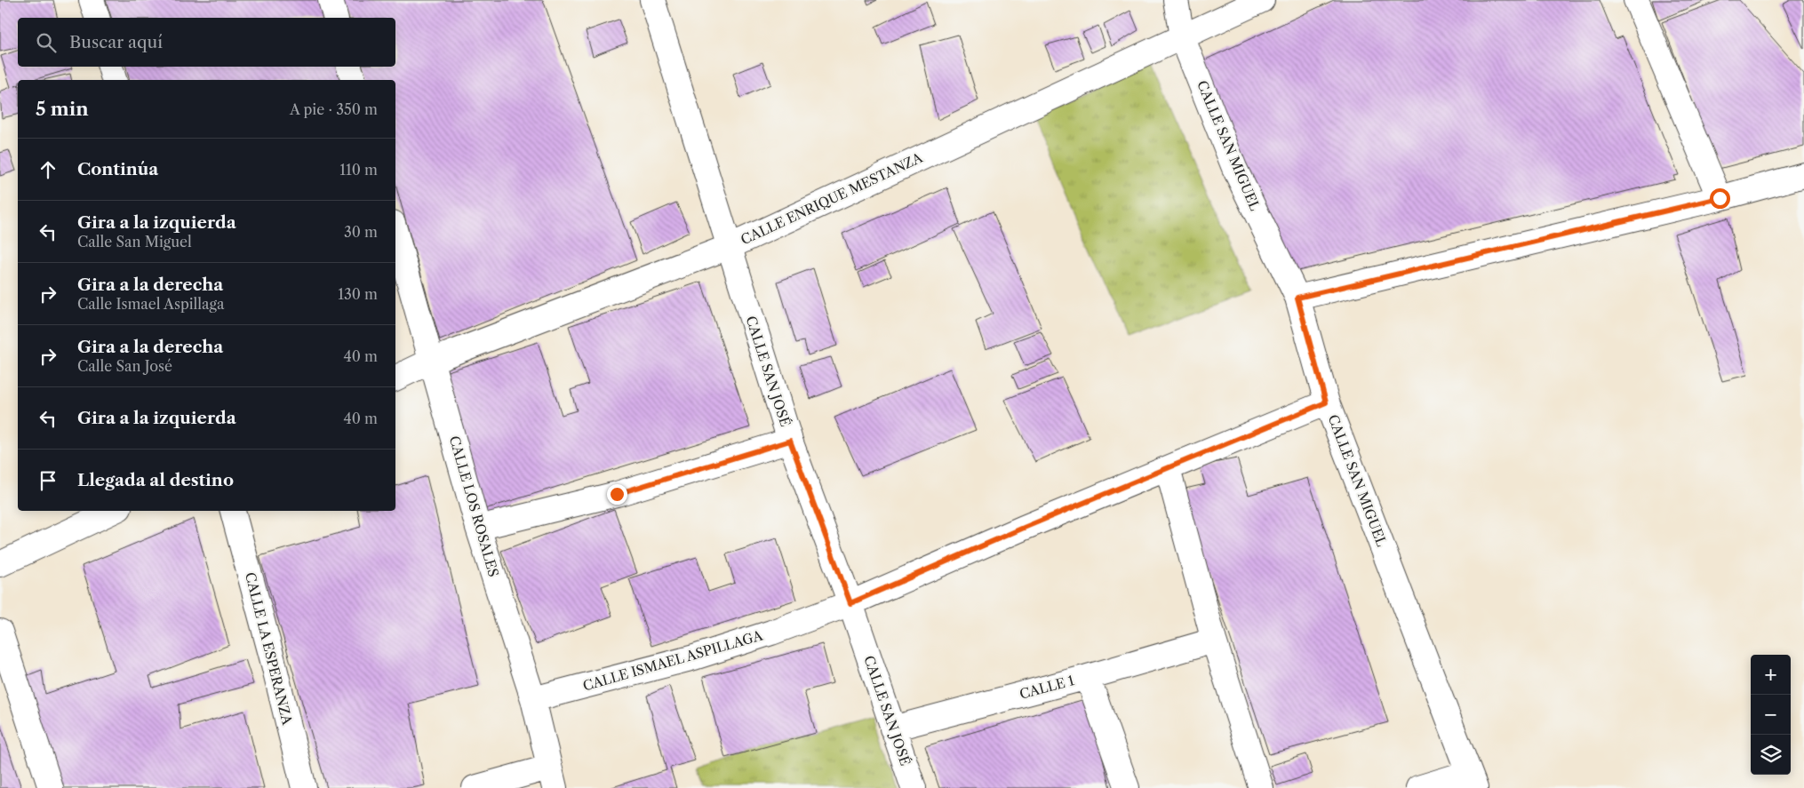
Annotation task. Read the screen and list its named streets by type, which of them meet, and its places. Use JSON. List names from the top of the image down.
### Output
{
  "streets": {
    "street": [
      "CALLE SAN MIGUEL",
      "CALLE ENRIQUE MESTANZA",
      "CALLE SAN JOSÉ",
      "CALLE LOS ROSALES",
      "CALLE LA ESPERANZA",
      "CALLE ISMAEL ASPILLAGA",
      "CALLE 1"
    ]
  },
  "crossings": [
    ["CALLE SAN MIGUEL", "CALLE ENRIQUE MESTANZA"],
    ["CALLE SAN MIGUEL", "CALLE ISMAEL ASPILLAGA"],
    ["CALLE ENRIQUE MESTANZA", "CALLE SAN JOSÉ"],
    ["CALLE ENRIQUE MESTANZA", "CALLE LOS ROSALES"],
    ["CALLE SAN JOSÉ", "CALLE ISMAEL ASPILLAGA"],
    ["CALLE SAN JOSÉ", "CALLE 1"],
    ["CALLE LOS ROSALES", "CALLE ISMAEL ASPILLAGA"]
  ],
  "page": {
    "search": "Buscar aquí",
    "heading": ["5 min", "A pie · 350 m"],
    "list": [
      ["Continúa", "110 m"],
      ["Gira a la izquierda", "Calle San Miguel", "30 m"],
      ["Gira a la derecha", "Calle Ismael Aspillaga", "130 m"],
      ["Gira a la derecha", "Calle San José", "40 m"],
      ["Gira a la izquierda", "40 m"],
      "Llegada al destino"
    ],
    "map_buttons": ["+", "−"]
  }
}
